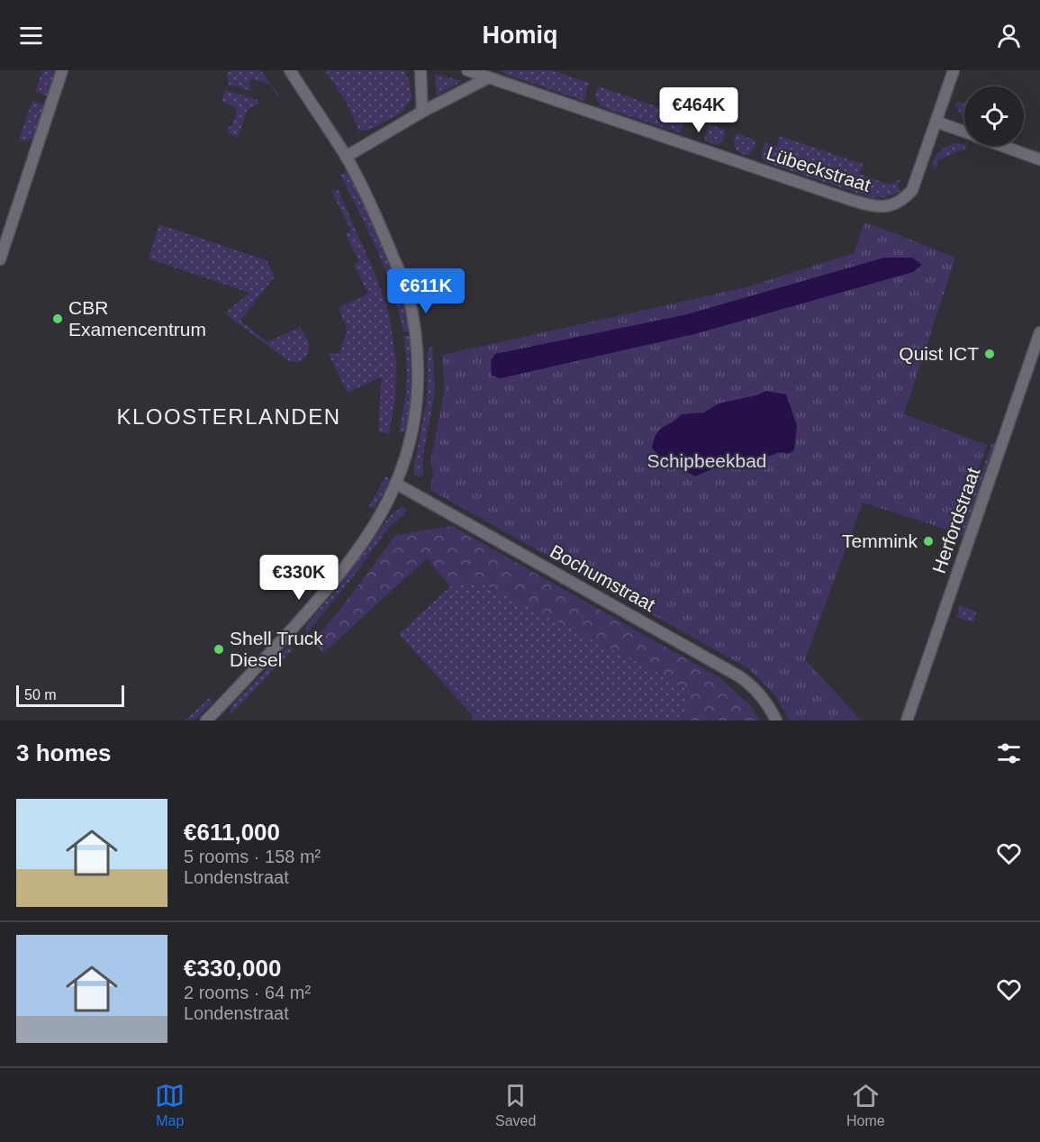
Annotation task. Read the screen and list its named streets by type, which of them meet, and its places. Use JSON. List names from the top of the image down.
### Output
{
  "streets": {
    "street": ["Lübeckstraat", "Herfordstraat", "Bochumstraat"]
  },
  "districts": ["KLOOSTERLANDEN"],
  "parks": ["Schipbeekbad"],
  "places": [
    "CBR Examencentrum",
    "Quist ICT",
    "Temmink",
    "Shell Truck Diesel"
  ],
  "scale_bar": "50 m",
  "page": {
    "header": "Homiq",
    "price": ["€464K", "€611K", "€330K"],
    "scale": "50 m",
    "heading": "3 homes",
    "list": [
      {
        "name": "€611,000",
        "note": "5 rooms · 158 m² · Londenstraat"
      },
      {
        "name": "€330,000",
        "note": "2 rooms · 64 m² · Londenstraat"
      }
    ],
    "tabs": ["Map", "Saved", "Home"]
  }
}
